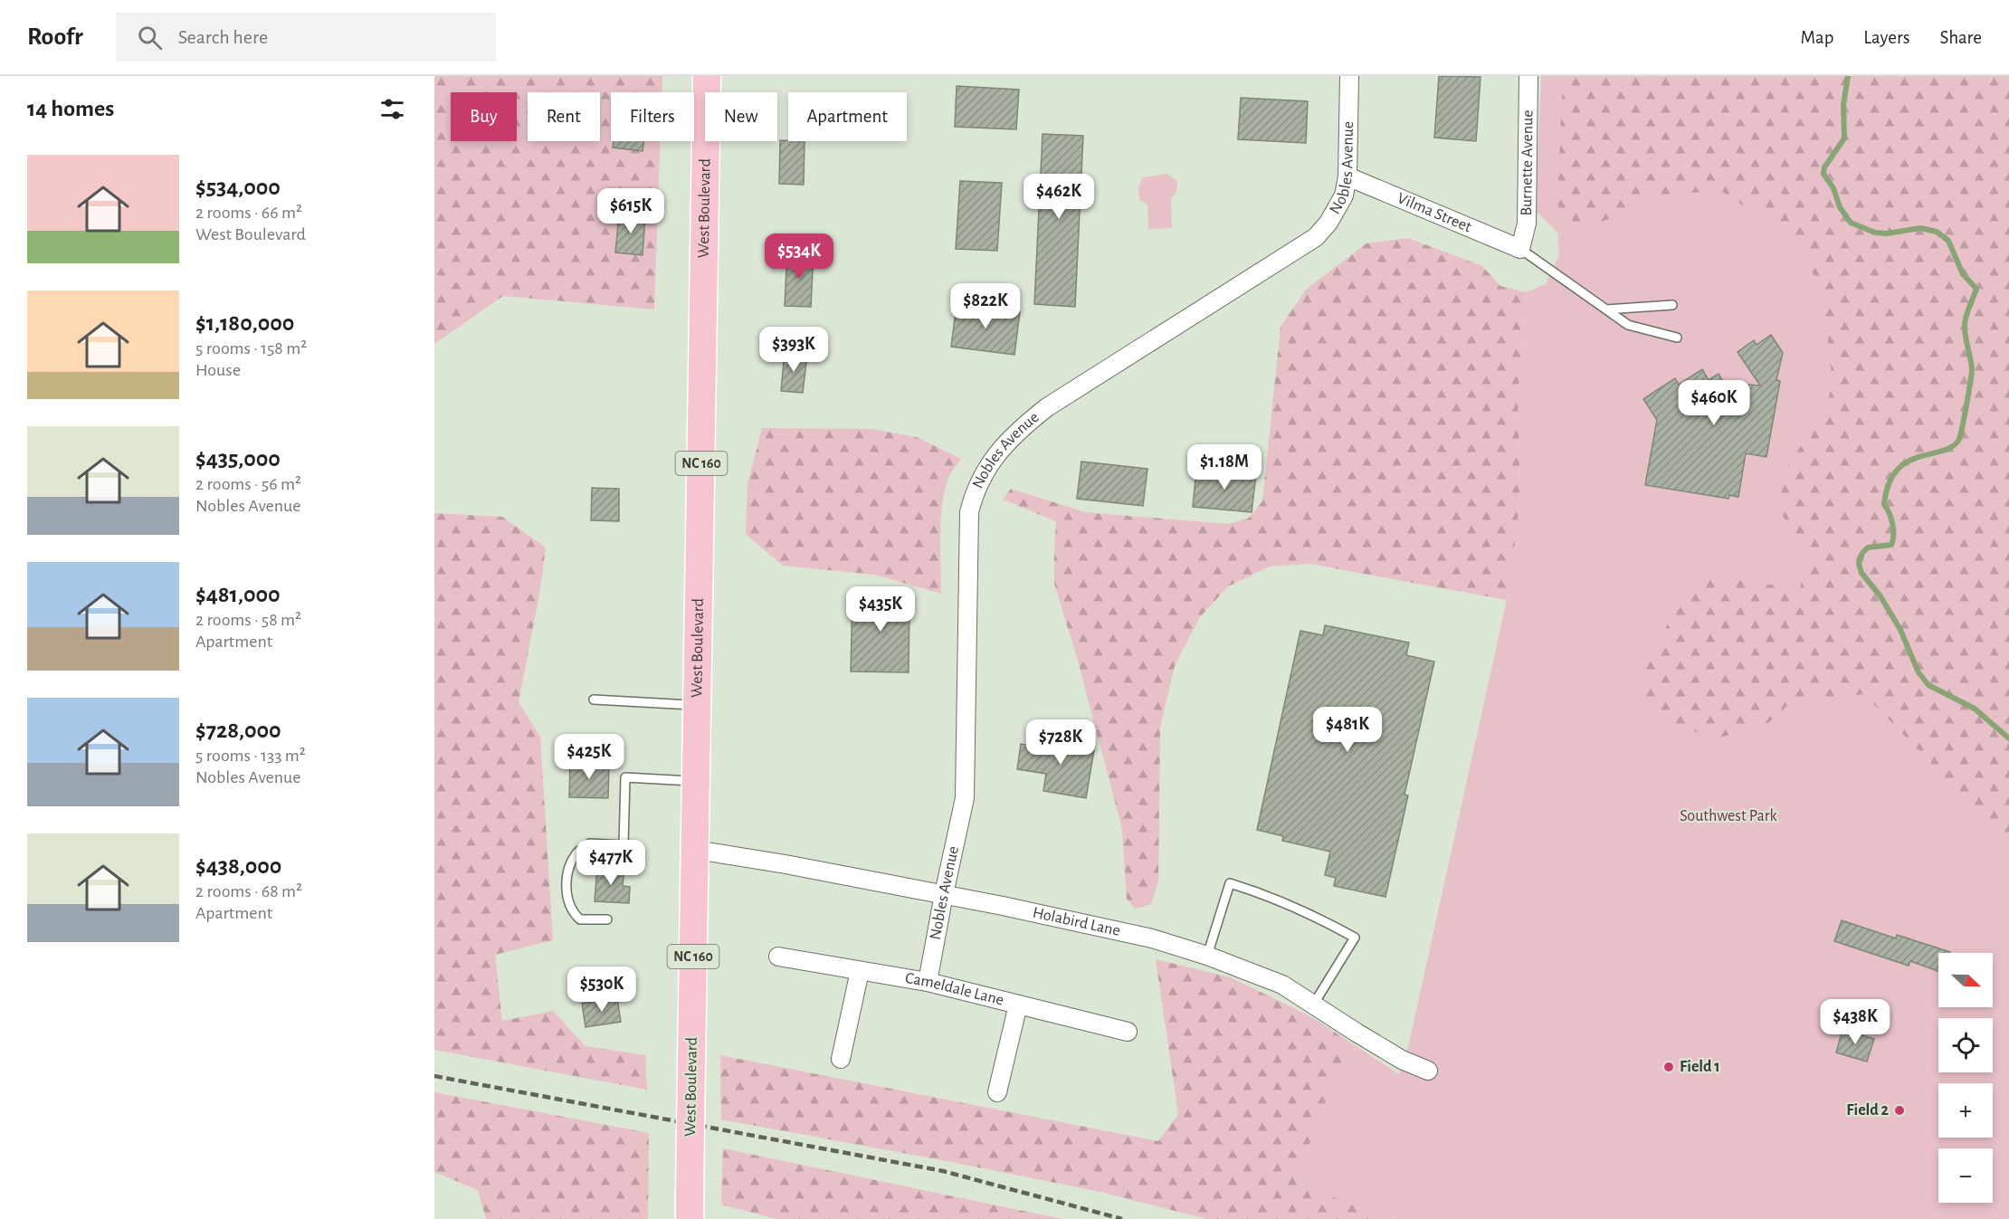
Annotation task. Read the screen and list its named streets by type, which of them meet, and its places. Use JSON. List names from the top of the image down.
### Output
{
  "streets": {
    "main road": ["West Boulevard", "NC 160"],
    "street": [
      "Burnette Avenue",
      "Nobles Avenue",
      "Vilma Street",
      "Holabird Lane",
      "Cameldale Lane"
    ]
  },
  "crossings": [
    ["Burnette Avenue", "Vilma Street"],
    ["Nobles Avenue", "Vilma Street"],
    ["Nobles Avenue", "Holabird Lane"],
    ["Nobles Avenue", "Cameldale Lane"],
    ["West Boulevard", "Holabird Lane"]
  ],
  "parks": ["Southwest Park"],
  "places": ["Field 1", "Field 2"],
  "north": "right",
  "page": {
    "header": "Roofr",
    "search": "Search here",
    "nav": ["Map", "Layers", "Share"],
    "heading": "14 homes",
    "chip": [
      "Buy",
      "Rent",
      "Filters",
      "New",
      "Apartment"
    ],
    "list": [
      {
        "name": "$534,000",
        "note": "2 rooms · 66 m² · West Boulevard"
      },
      {
        "name": "$1,180,000",
        "note": "5 rooms · 158 m² · House"
      },
      {
        "name": "$435,000",
        "note": "2 rooms · 56 m² · Nobles Avenue"
      },
      {
        "name": "$481,000",
        "note": "2 rooms · 58 m² · Apartment"
      },
      {
        "name": "$728,000",
        "note": "5 rooms · 133 m² · Nobles Avenue"
      },
      {
        "name": "$438,000",
        "note": "2 rooms · 68 m² · Apartment"
      }
    ],
    "price": [
      "$462K",
      "$615K",
      "$534K",
      "$822K",
      "$393K",
      "$460K",
      "$1.18M",
      "$435K",
      "$481K",
      "$728K",
      "$425K",
      "$477K",
      "$530K",
      "$438K"
    ],
    "map_buttons": ["+", "−"]
  }
}
